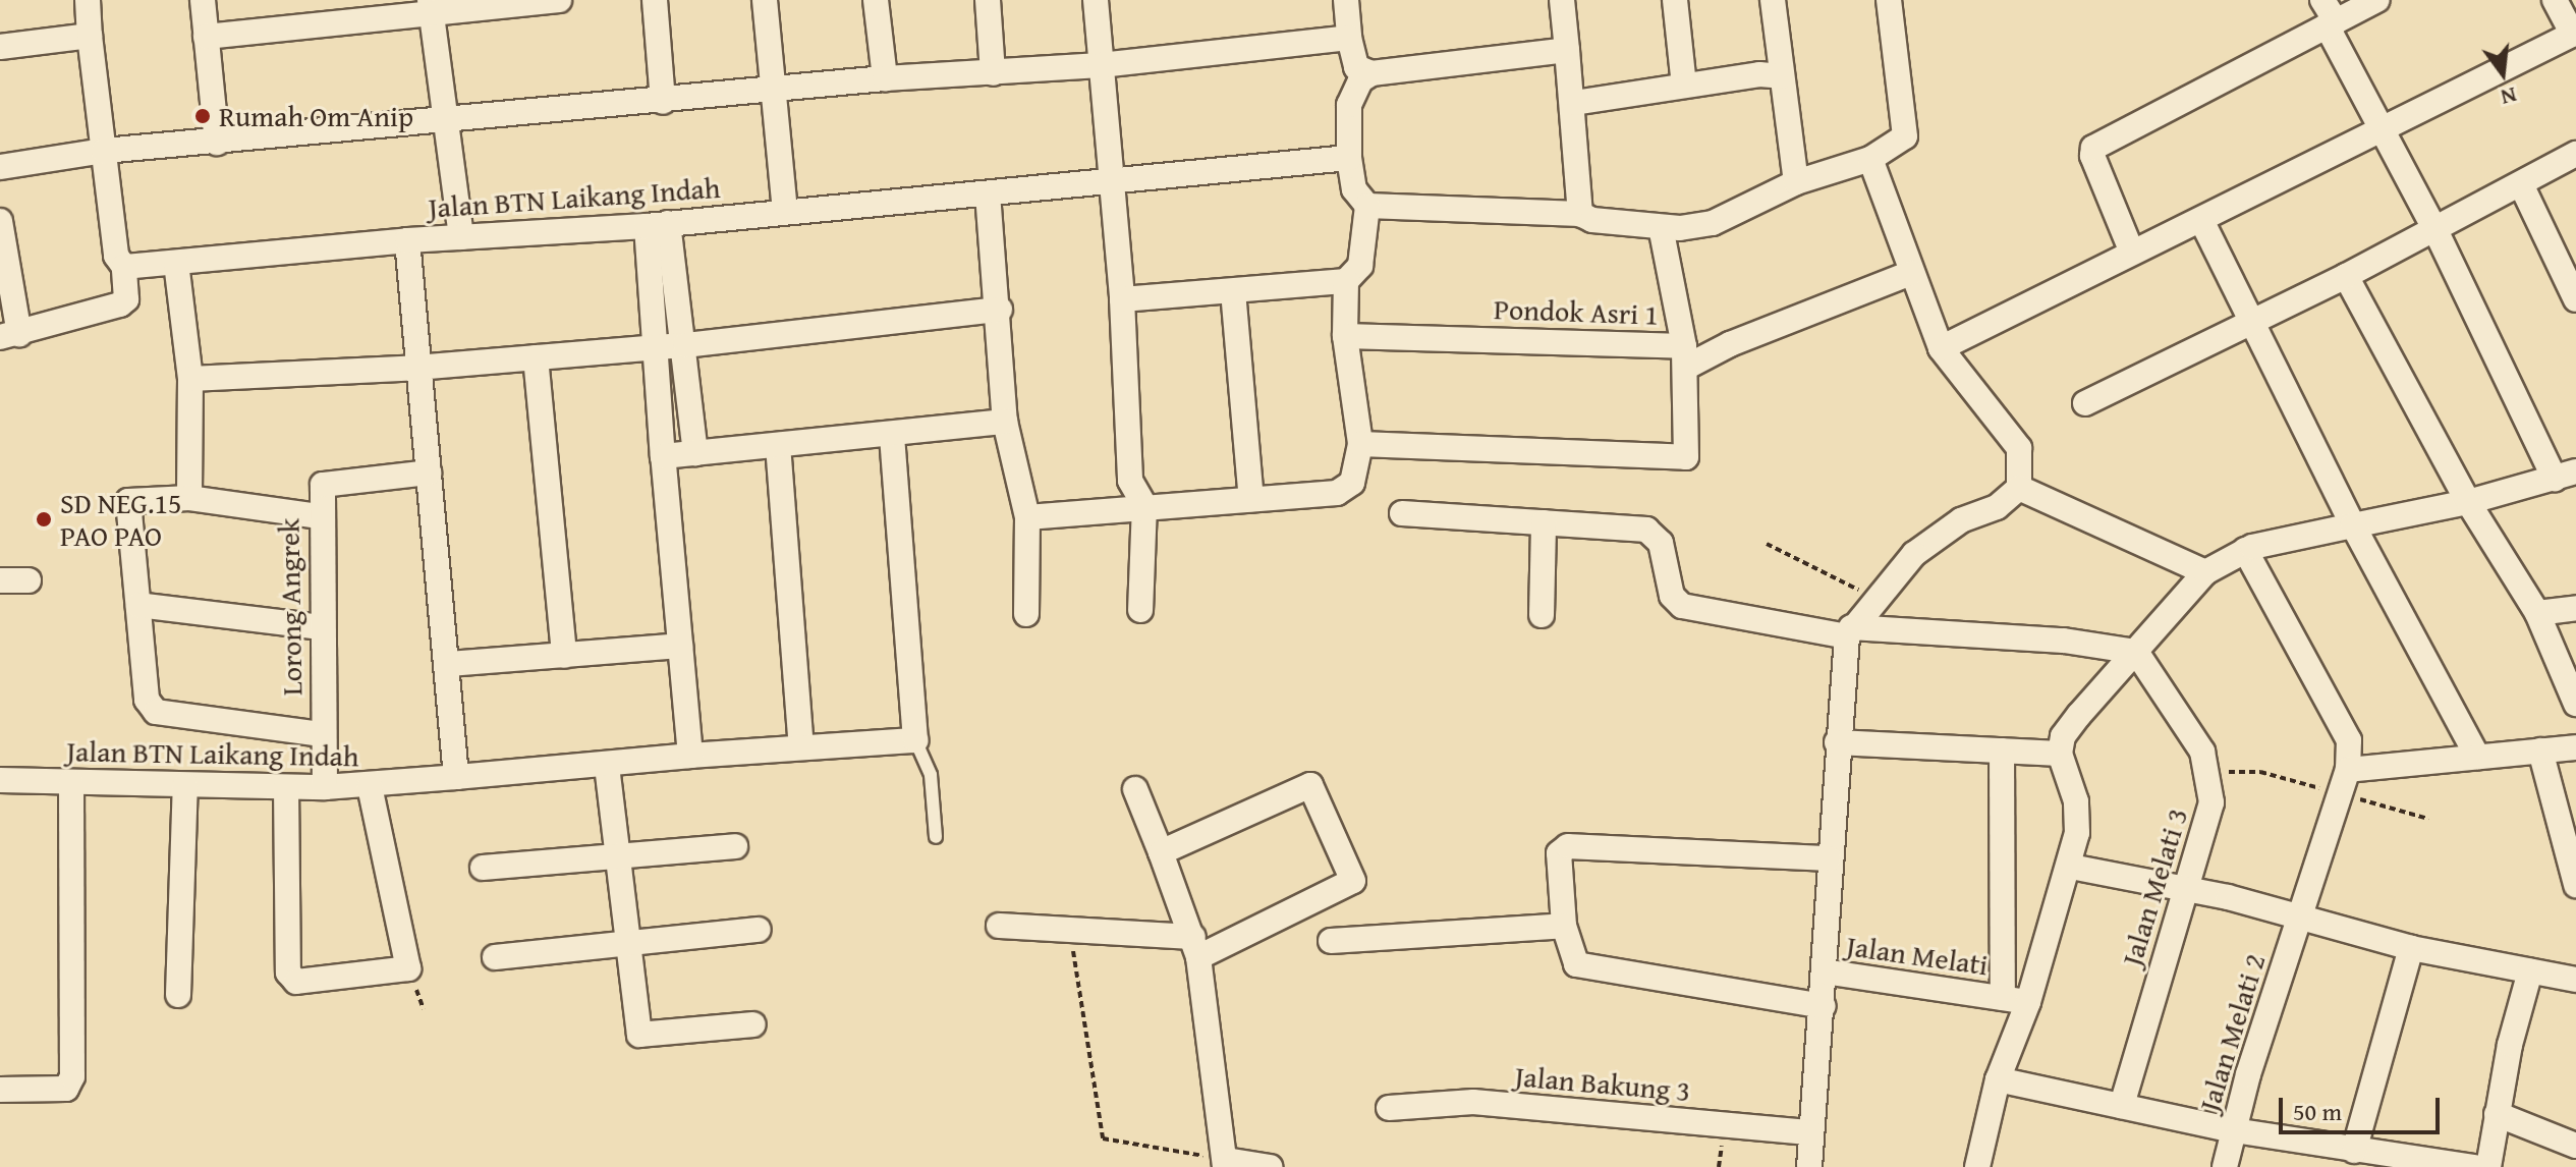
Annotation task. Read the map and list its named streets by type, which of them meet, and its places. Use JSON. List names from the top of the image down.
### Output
{
  "streets": {
    "street": [
      "Jalan BTN Laikang Indah",
      "Pondok Asri 1",
      "Lorong Angrek",
      "Jalan Melati 3",
      "Jalan Melati",
      "Jalan Melati 2",
      "Jalan Bakung 3"
    ]
  },
  "crossings": [
    ["Jalan BTN Laikang Indah", "Lorong Angrek"]
  ],
  "places": ["Rumah Om Anip", "SD NEG.15 PAO PAO"],
  "scale_bar": "50 m",
  "north": "bottom"
}
